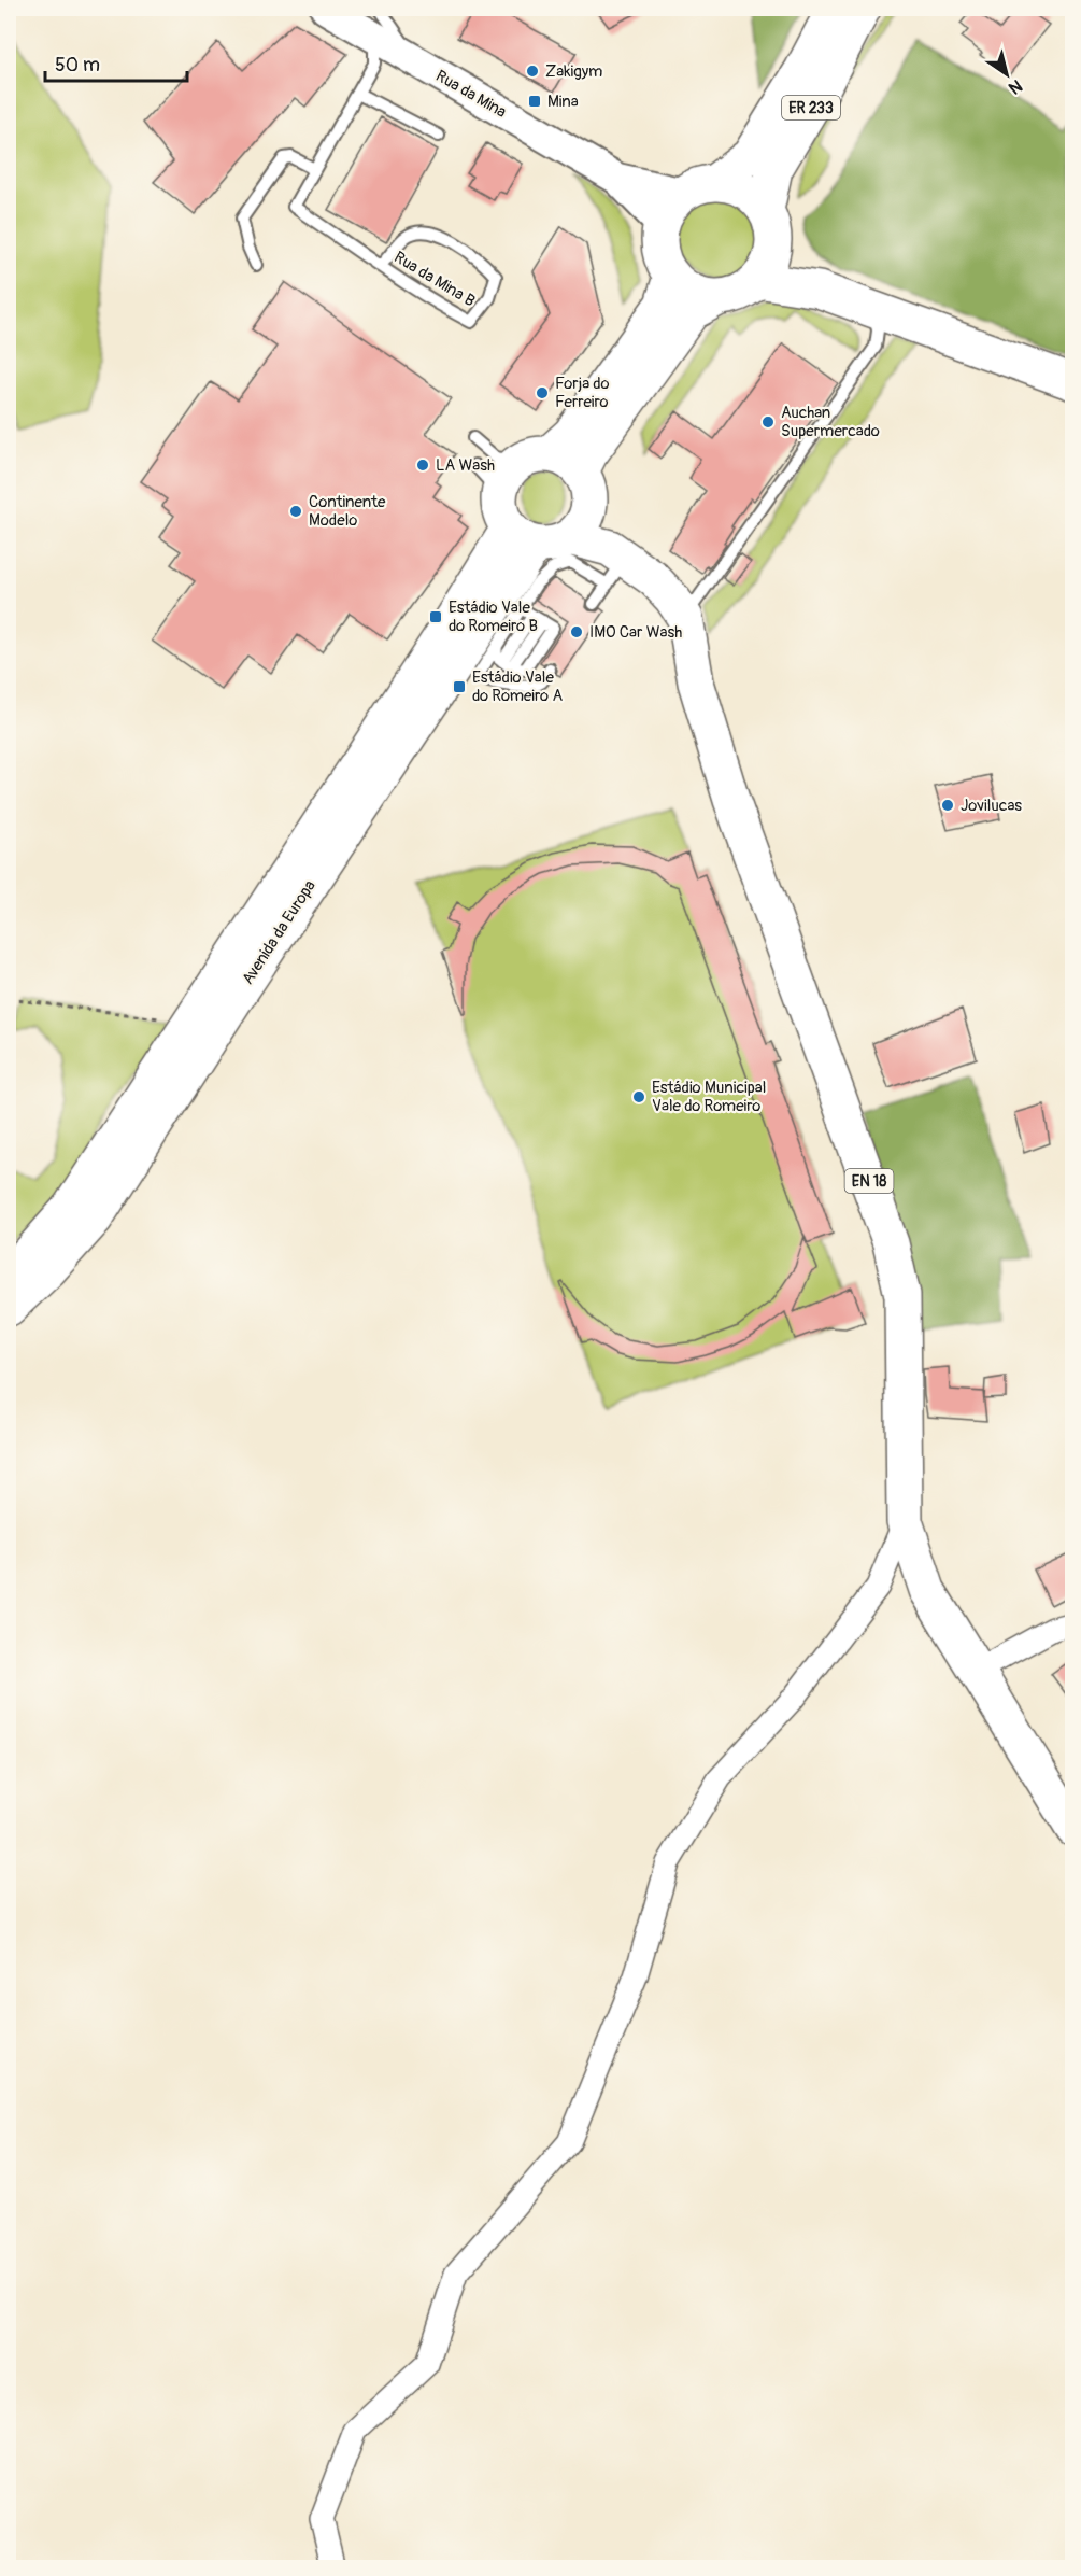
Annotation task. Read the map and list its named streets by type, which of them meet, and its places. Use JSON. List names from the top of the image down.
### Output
{
  "streets": {
    "main road": [
      "Rua da Mina",
      "ER 233",
      "Avenida da Europa",
      "EN 18"
    ],
    "lane": ["Rua da Mina B"]
  },
  "crossings": [
    ["Rua da Mina", "Rua da Mina B"],
    ["Avenida da Europa", "EN 18"]
  ],
  "places": {
    "other": [
      "Zakigym",
      "Forja do Ferreiro",
      "Auchan Supermercado",
      "LA Wash",
      "Continente Modelo",
      "IMO Car Wash",
      "Jovilucas",
      "Estádio Municipal Vale do Romeiro"
    ],
    "transit": ["Mina", "Estádio Vale do Romeiro B", "Estádio Vale do Romeiro A"]
  },
  "scale_bar": "50 m",
  "north": "bottom right"
}
